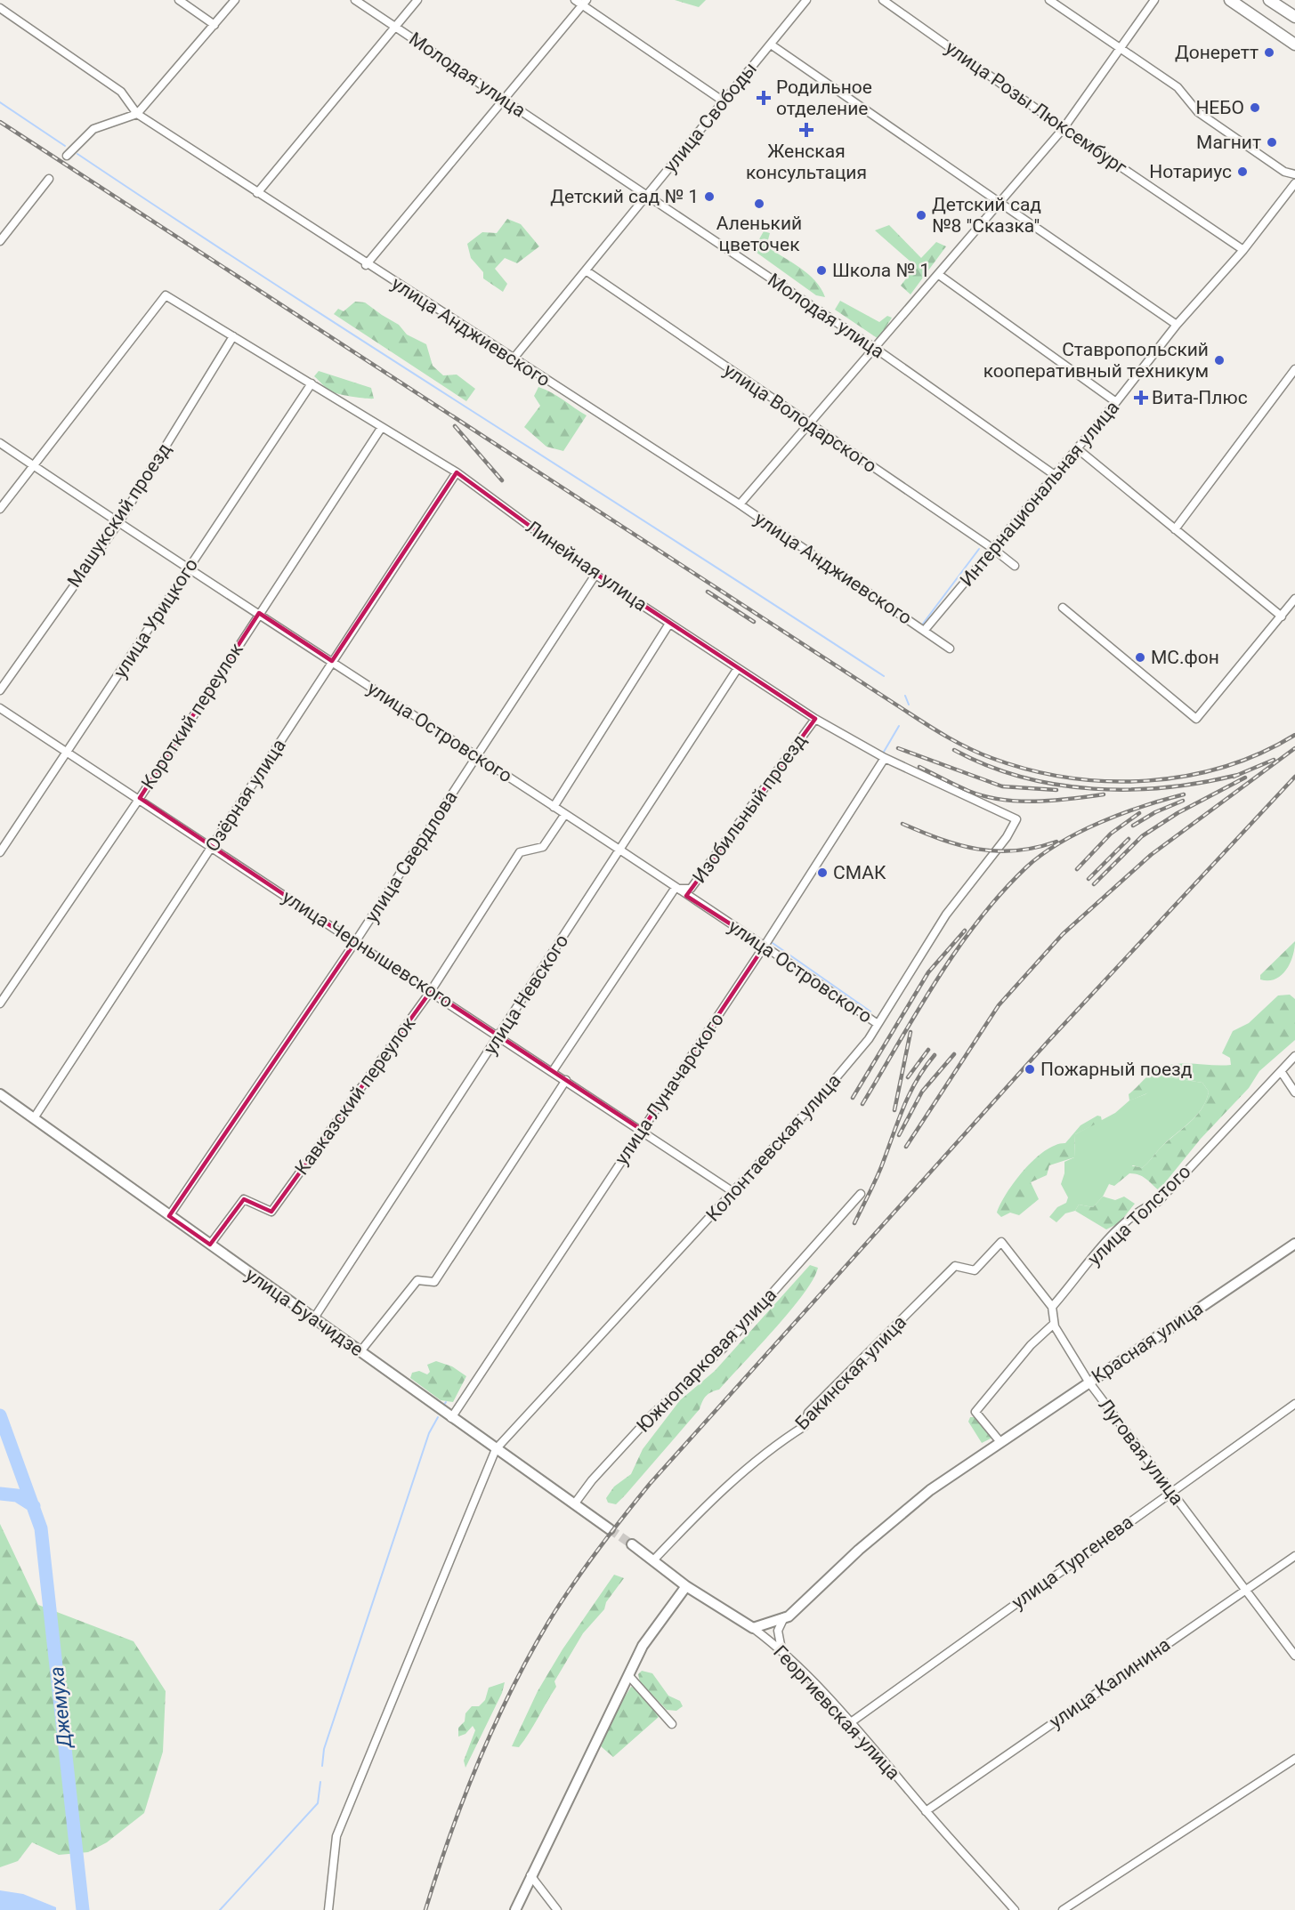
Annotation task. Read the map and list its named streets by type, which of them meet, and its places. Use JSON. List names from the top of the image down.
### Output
{
  "streets": {
    "street": [
      "Молодая улица",
      "улица Розы Люксембург",
      "улица Свободы",
      "улица Анджиевского",
      "улица Володарского",
      "Интернациональная улица",
      "Машукский проезд",
      "Линейная улица",
      "улица Урицкого",
      "Короткий переулок",
      "улица Островского",
      "Озёрная улица",
      "Изобильный проезд",
      "улица Свердлова",
      "улица Чернышевского",
      "улица Невского",
      "улица Луначарского",
      "Кавказский переулок",
      "Колонтаевская улица",
      "улица Толстого",
      "улица Буачидзе",
      "Красная улица",
      "Южнопарковая улица",
      "Бакинская улица",
      "Луговая улица",
      "улица Тургенева",
      "улица Калинина",
      "Георгиевская улица"
    ]
  },
  "crossings": [
    ["Молодая улица", "улица Свободы"],
    ["Молодая улица", "Интернациональная улица"],
    ["улица Розы Люксембург", "Интернациональная улица"],
    ["улица Свободы", "улица Анджиевского"],
    ["улица Свободы", "улица Володарского"],
    ["улица Анджиевского", "Интернациональная улица"],
    ["улица Володарского", "Интернациональная улица"],
    ["Машукский проезд", "Линейная улица"],
    ["Машукский проезд", "улица Островского"],
    ["Линейная улица", "улица Урицкого"],
    ["Линейная улица", "Короткий переулок"],
    ["Линейная улица", "улица Островского"],
    ["Линейная улица", "Озёрная улица"],
    ["Линейная улица", "Изобильный проезд"],
    ["Линейная улица", "улица Свердлова"],
    ["Линейная улица", "улица Невского"],
    ["Линейная улица", "улица Луначарского"],
    ["Линейная улица", "Колонтаевская улица"],
    ["улица Урицкого", "улица Островского"],
    ["улица Урицкого", "улица Чернышевского"],
    ["Короткий переулок", "улица Островского"],
    ["Короткий переулок", "улица Чернышевского"],
    ["улица Островского", "Озёрная улица"],
    ["улица Островского", "Изобильный проезд"],
    ["улица Островского", "улица Свердлова"],
    ["улица Островского", "улица Невского"],
    ["улица Островского", "улица Луначарского"],
    ["улица Островского", "Кавказский переулок"],
    ["улица Островского", "Колонтаевская улица"],
    ["Озёрная улица", "улица Чернышевского"],
    ["Озёрная улица", "улица Буачидзе"],
    ["Изобильный проезд", "улица Чернышевского"],
    ["улица Свердлова", "улица Чернышевского"],
    ["улица Свердлова", "улица Буачидзе"],
    ["улица Чернышевского", "улица Невского"],
    ["улица Чернышевского", "улица Луначарского"],
    ["улица Чернышевского", "Кавказский переулок"],
    ["улица Чернышевского", "Колонтаевская улица"],
    ["улица Невского", "улица Буачидзе"],
    ["улица Луначарского", "улица Буачидзе"],
    ["Кавказский переулок", "улица Буачидзе"],
    ["Колонтаевская улица", "улица Буачидзе"],
    ["улица Толстого", "Бакинская улица"],
    ["улица Толстого", "Луговая улица"],
    ["улица Буачидзе", "Южнопарковая улица"],
    ["Красная улица", "Луговая улица"],
    ["Красная улица", "Георгиевская улица"],
    ["Бакинская улица", "Луговая улица"],
    ["Бакинская улица", "Георгиевская улица"],
    ["Луговая улица", "улица Тургенева"],
    ["Луговая улица", "улица Калинина"],
    ["улица Тургенева", "Георгиевская улица"],
    ["улица Калинина", "Георгиевская улица"]
  ],
  "water": ["Джемуха"],
  "places": {
    "other": [
      "Донеретт",
      "НЕБО",
      "Магнит",
      "Нотариус",
      "Детский сад № 1",
      "Аленький цветочек",
      "Детский сад №8 \"Сказка\"",
      "Школа № 1",
      "Ставропольский кооперативный техникум",
      "МС.фон",
      "СМАК",
      "Пожарный поезд"
    ],
    "health": ["Родильное отделение", "Женская консультация", "Вита-Плюс"]
  }
}
